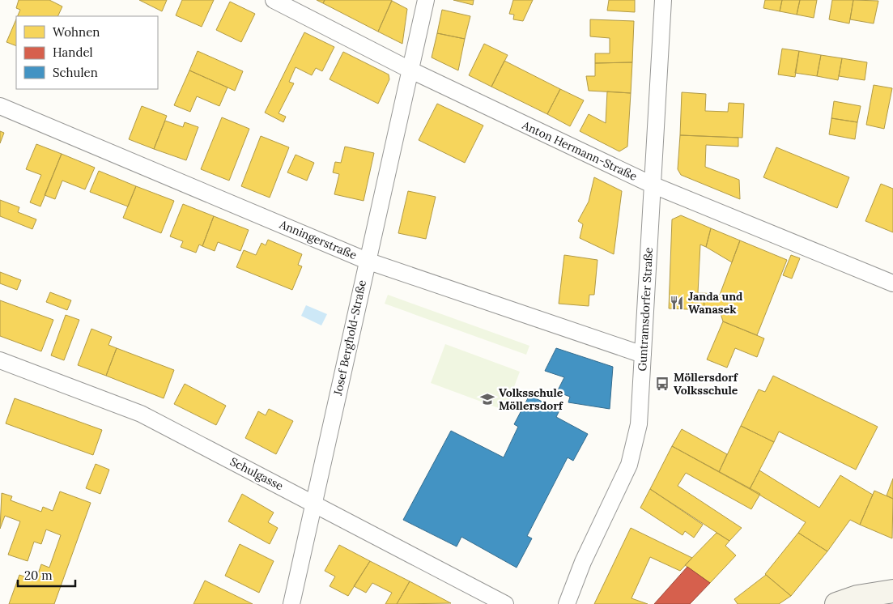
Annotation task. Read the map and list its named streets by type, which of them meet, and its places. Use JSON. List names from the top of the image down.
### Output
{
  "streets": {
    "street": [
      "Anton Hermann-Straße",
      "Anningerstraße",
      "Guntramsdorfer Straße",
      "Josef Berghold-Straße",
      "Schulgasse"
    ]
  },
  "crossings": [
    ["Anton Hermann-Straße", "Guntramsdorfer Straße"],
    ["Anton Hermann-Straße", "Josef Berghold-Straße"],
    ["Anningerstraße", "Guntramsdorfer Straße"],
    ["Anningerstraße", "Josef Berghold-Straße"],
    ["Josef Berghold-Straße", "Schulgasse"]
  ],
  "places": {
    "restaurant": ["Janda und Wanasek"],
    "bus stop": ["Möllersdorf Volksschule"],
    "school or university": ["Volksschule Möllersdorf"]
  },
  "legend": ["Wohnen", "Handel", "Schulen"],
  "scale_bar": "20 m"
}
